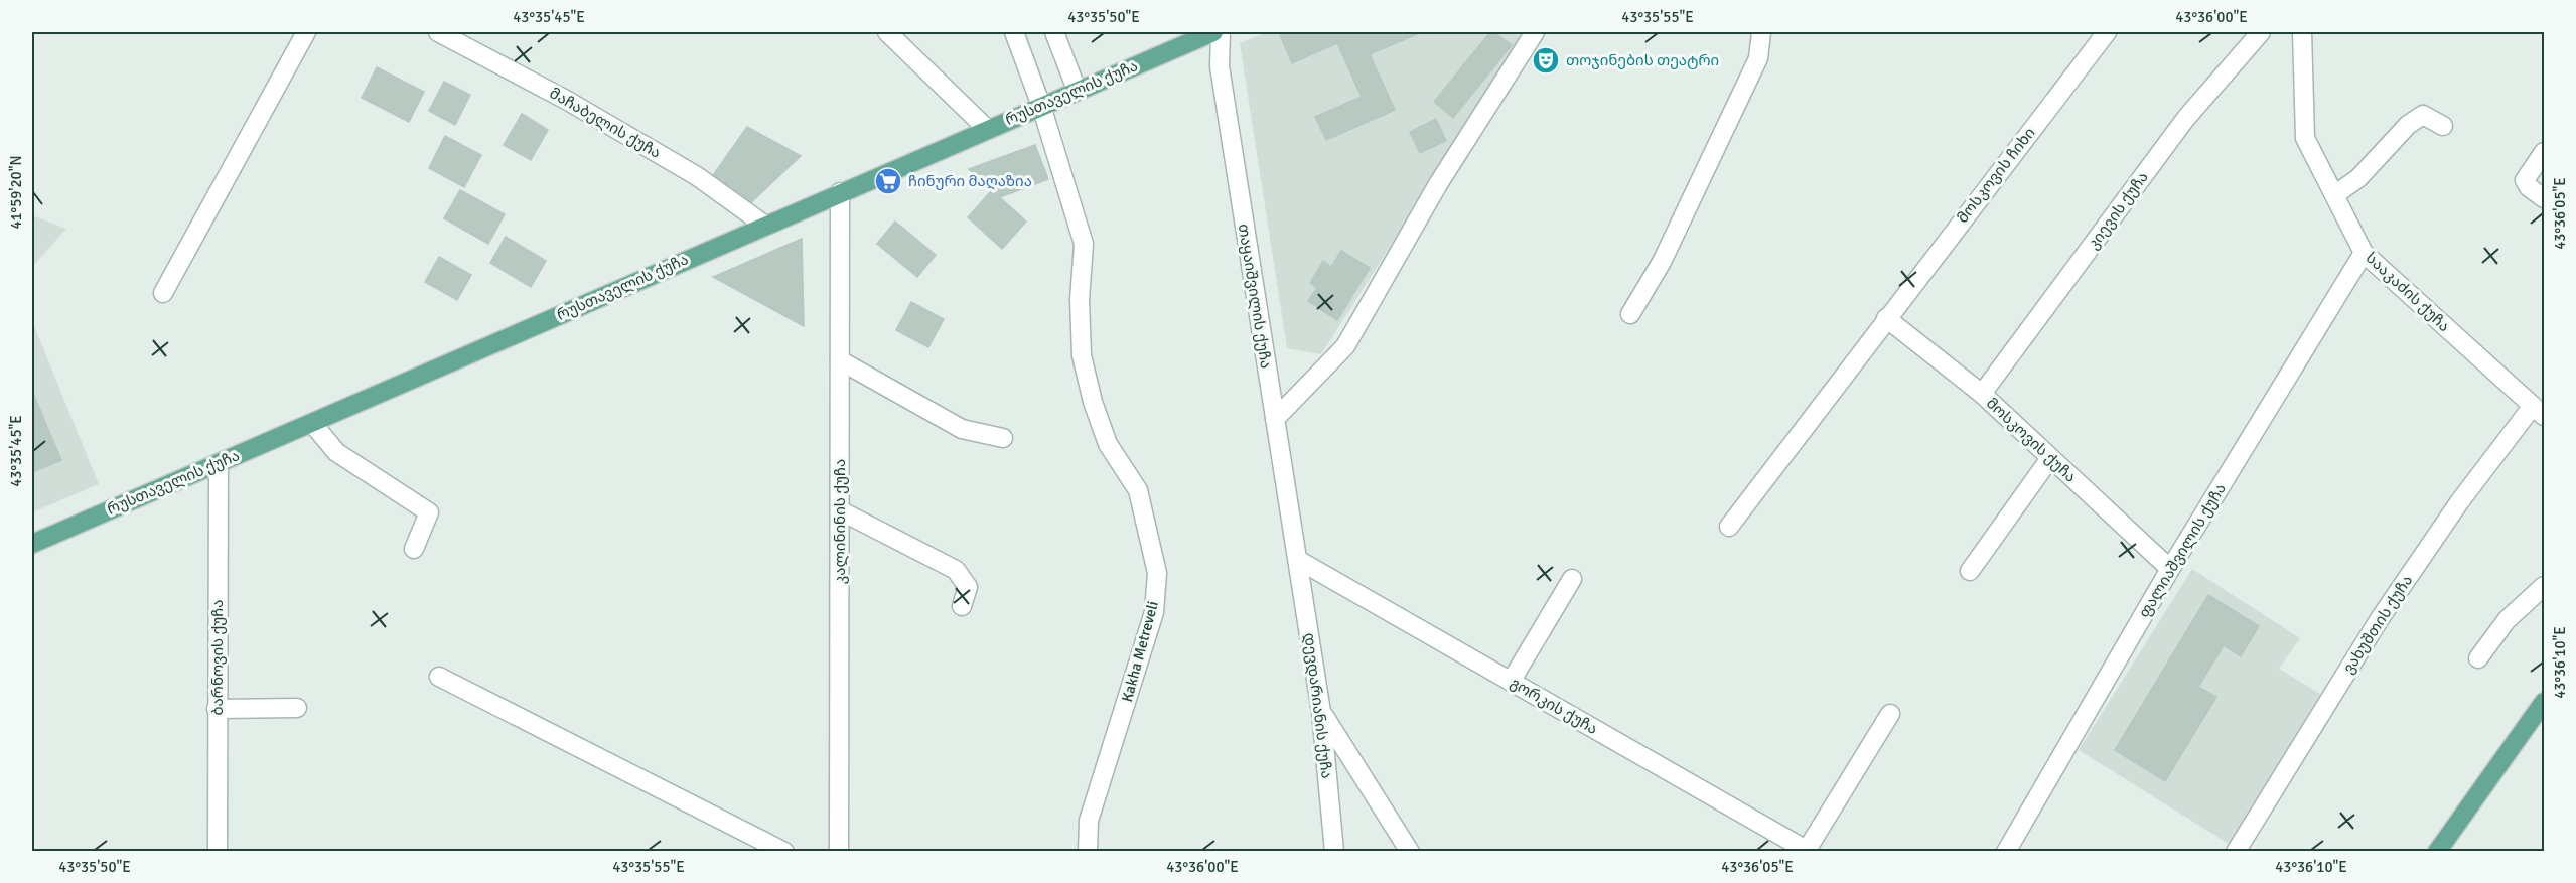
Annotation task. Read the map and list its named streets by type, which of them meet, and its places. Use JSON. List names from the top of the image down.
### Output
{
  "streets": {
    "main road": ["რუსთაველის ქუჩა"],
    "street": [
      "მაჩაბელის ქუჩა",
      "მოსკოვის ჩიხი",
      "კიევის ქუჩა",
      "სააკაძის ქუჩა",
      "თაყაიშვილის ქუჩა",
      "მოსკოვის ქუჩა",
      "კალინინის ქუჩა",
      "ფალიაშვილის ქუჩა",
      "ვახუშთის ქუჩა",
      "Kakha Metreveli",
      "ბარნოვის ქუჩა",
      "დევდარიანის ქუჩა",
      "გორკის ქუჩა"
    ]
  },
  "crossings": [
    ["რუსთაველის ქუჩა", "მაჩაბელის ქუჩა"],
    ["რუსთაველის ქუჩა", "კალინინის ქუჩა"],
    ["რუსთაველის ქუჩა", "Kakha Metreveli"],
    ["რუსთაველის ქუჩა", "ბარნოვის ქუჩა"],
    ["მოსკოვის ჩიხი", "მოსკოვის ქუჩა"],
    ["კიევის ქუჩა", "მოსკოვის ქუჩა"],
    ["სააკაძის ქუჩა", "ფალიაშვილის ქუჩა"],
    ["სააკაძის ქუჩა", "ვახუშთის ქუჩა"],
    ["თაყაიშვილის ქუჩა", "დევდარიანის ქუჩა"],
    ["თაყაიშვილის ქუჩა", "გორკის ქუჩა"],
    ["მოსკოვის ქუჩა", "ფალიაშვილის ქუჩა"],
    ["დევდარიანის ქუჩა", "გორკის ქუჩა"]
  ],
  "places": {
    "theatre": ["თოჯინების თეატრი"],
    "supermarket": ["ჩინური მაღაზია"]
  },
  "coordinates": [
    "43°35'45\"E",
    "43°35'50\"E",
    "43°35'55\"E",
    "43°36'00\"E",
    "41°59'20\"N",
    "43°36'05\"E",
    "43°36'10\"E"
  ]
}
